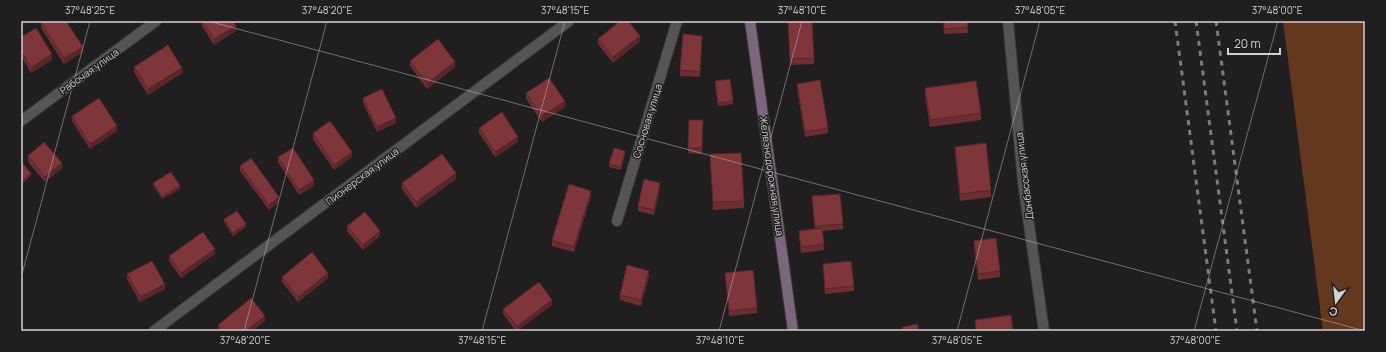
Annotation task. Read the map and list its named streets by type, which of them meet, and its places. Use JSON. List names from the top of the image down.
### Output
{
  "streets": {
    "street": [
      "Рабочая улица",
      "Сосновая улица",
      "Пионерская улица",
      "Железнодорожная улица",
      "Донбасская улица"
    ]
  },
  "scale_bar": "20 m",
  "north": "bottom",
  "coordinates": [
    "37°48'25\"E",
    "37°48'20\"E",
    "37°48'15\"E",
    "37°48'10\"E",
    "37°48'05\"E",
    "37°48'00\"E"
  ]
}
